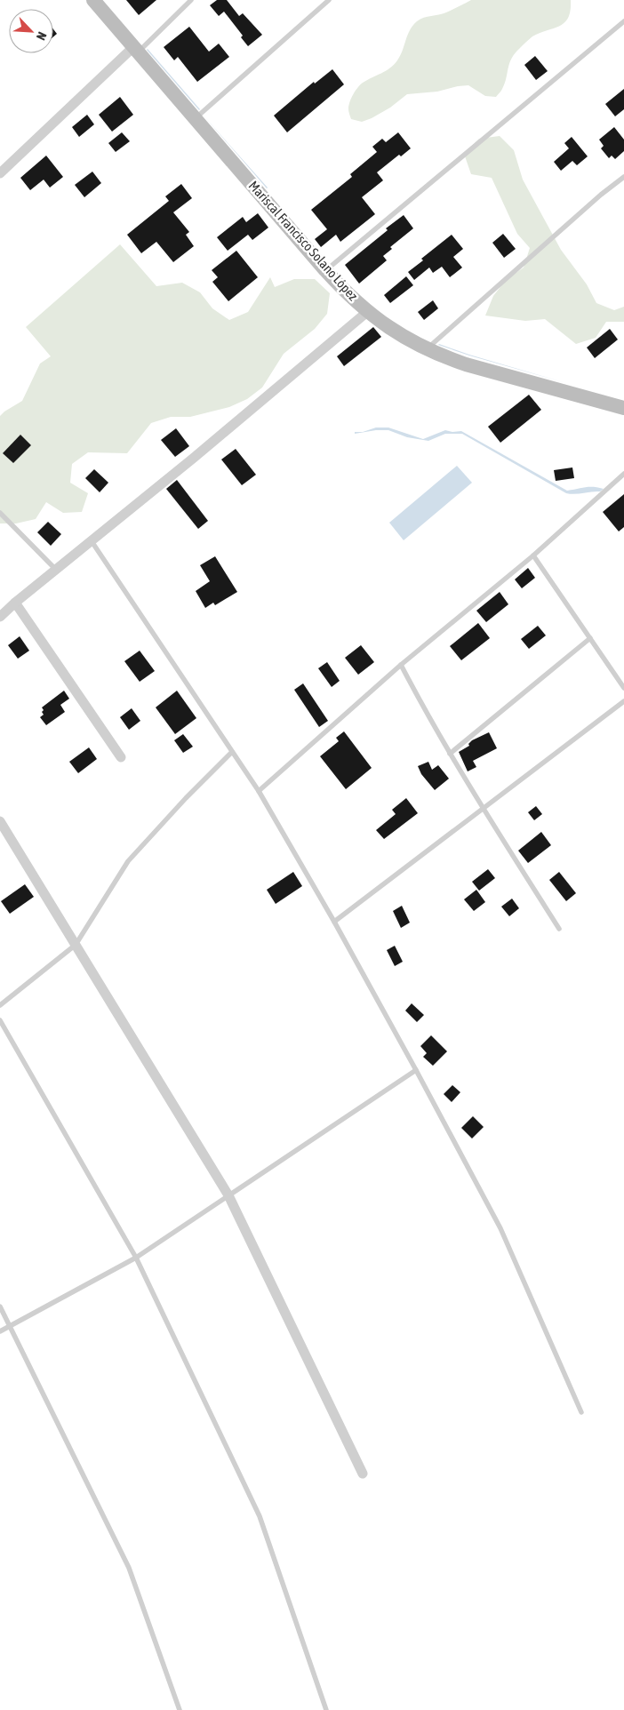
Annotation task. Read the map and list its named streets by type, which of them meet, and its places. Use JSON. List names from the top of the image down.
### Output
{
  "streets": {
    "main road": ["Mariscal Francisco Solano López"]
  },
  "north": "bottom right"
}
